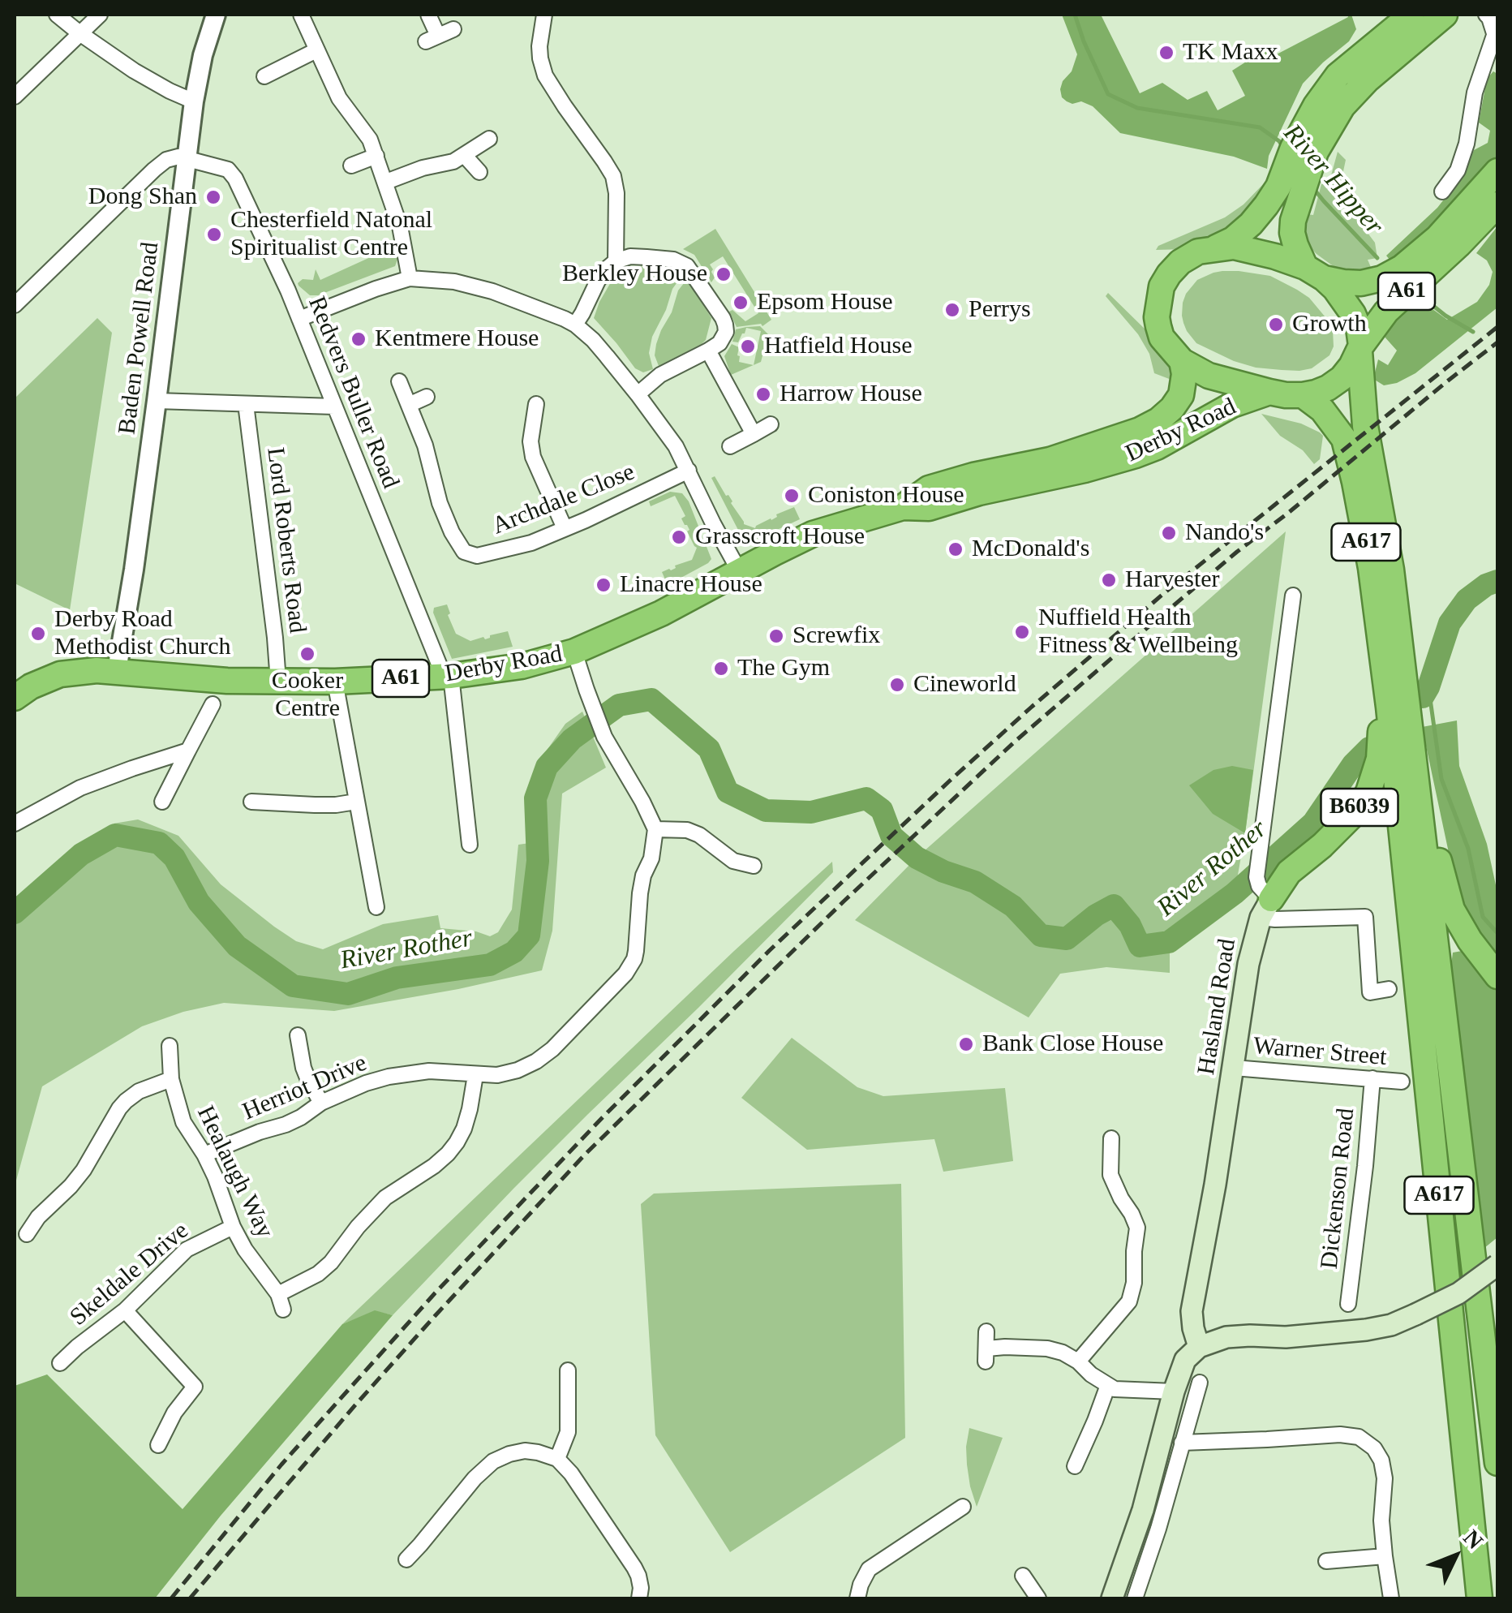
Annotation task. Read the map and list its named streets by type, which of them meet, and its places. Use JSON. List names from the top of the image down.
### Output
{
  "streets": {
    "highway": [
      "A61",
      "Derby Road",
      "A617",
      "B6039"
    ],
    "main road": ["Hasland Road"],
    "street": [
      "Baden Powell Road",
      "Redvers Buller Road",
      "Archdale Close",
      "Lord Roberts Road",
      "Warner Street",
      "Herriot Drive",
      "Healaugh Way",
      "Dickenson Road",
      "Skeldale Drive"
    ]
  },
  "crossings": [
    ["A61", "Baden Powell Road"],
    ["A61", "Derby Road"],
    ["A61", "A617"],
    ["Baden Powell Road", "Redvers Buller Road"],
    ["Baden Powell Road", "Derby Road"],
    ["Redvers Buller Road", "Derby Road"],
    ["Derby Road", "Lord Roberts Road"],
    ["Derby Road", "A617"],
    ["A617", "B6039"],
    ["B6039", "Hasland Road"],
    ["Hasland Road", "Warner Street"],
    ["Warner Street", "Dickenson Road"],
    ["Herriot Drive", "Healaugh Way"],
    ["Healaugh Way", "Skeldale Drive"]
  ],
  "water": ["River Hipper", "River Rother"],
  "places": [
    "TK Maxx",
    "Dong Shan",
    "Chesterfield Natonal Spiritualist Centre",
    "Berkley House",
    "Epsom House",
    "Perrys",
    "Growth",
    "Kentmere House",
    "Hatfield House",
    "Harrow House",
    "Coniston House",
    "Nando's",
    "Grasscroft House",
    "McDonald's",
    "Harvester",
    "Linacre House",
    "Nuffield Health Fitness & Wellbeing",
    "Derby Road Methodist Church",
    "Screwfix",
    "Cooker Centre",
    "The Gym",
    "Cineworld",
    "Bank Close House"
  ],
  "north": "top right"
}
